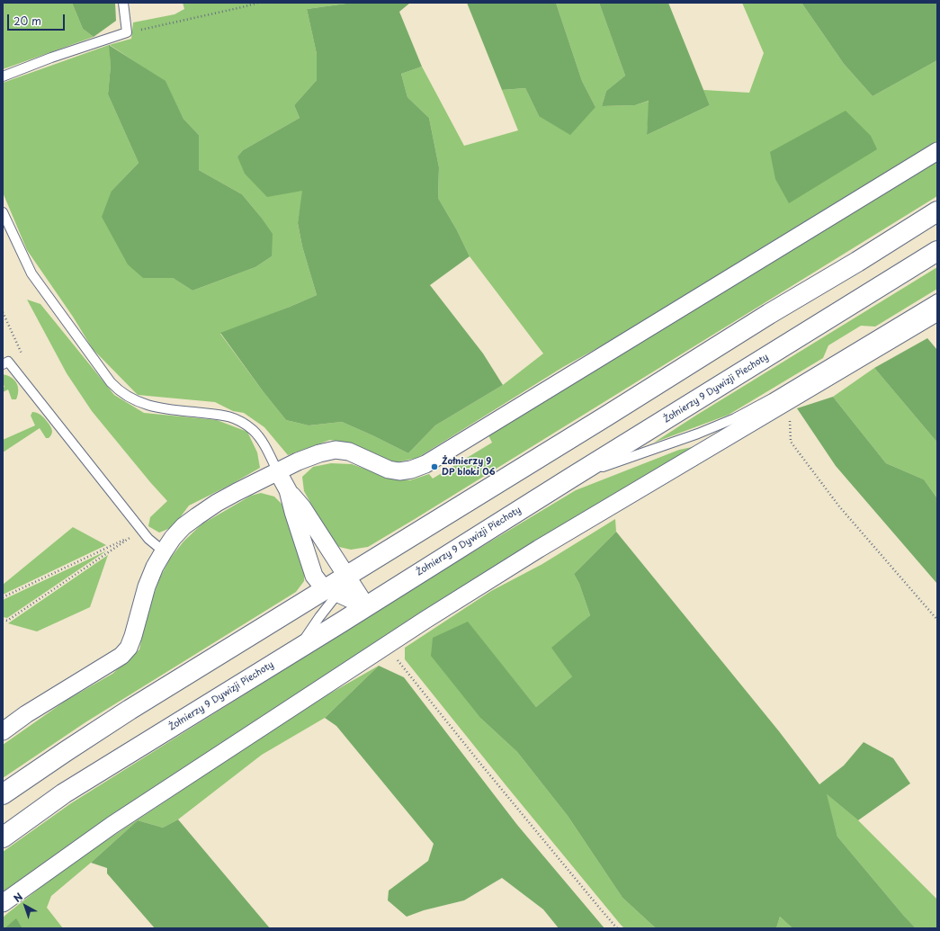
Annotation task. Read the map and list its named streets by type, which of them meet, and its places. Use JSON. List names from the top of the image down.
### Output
{
  "streets": {
    "highway": ["Żołnierzy 9 Dywizji Piechoty"]
  },
  "places": ["Żołnierzy 9 DP bloki 06"],
  "scale_bar": "20 m",
  "north": "top left"
}
